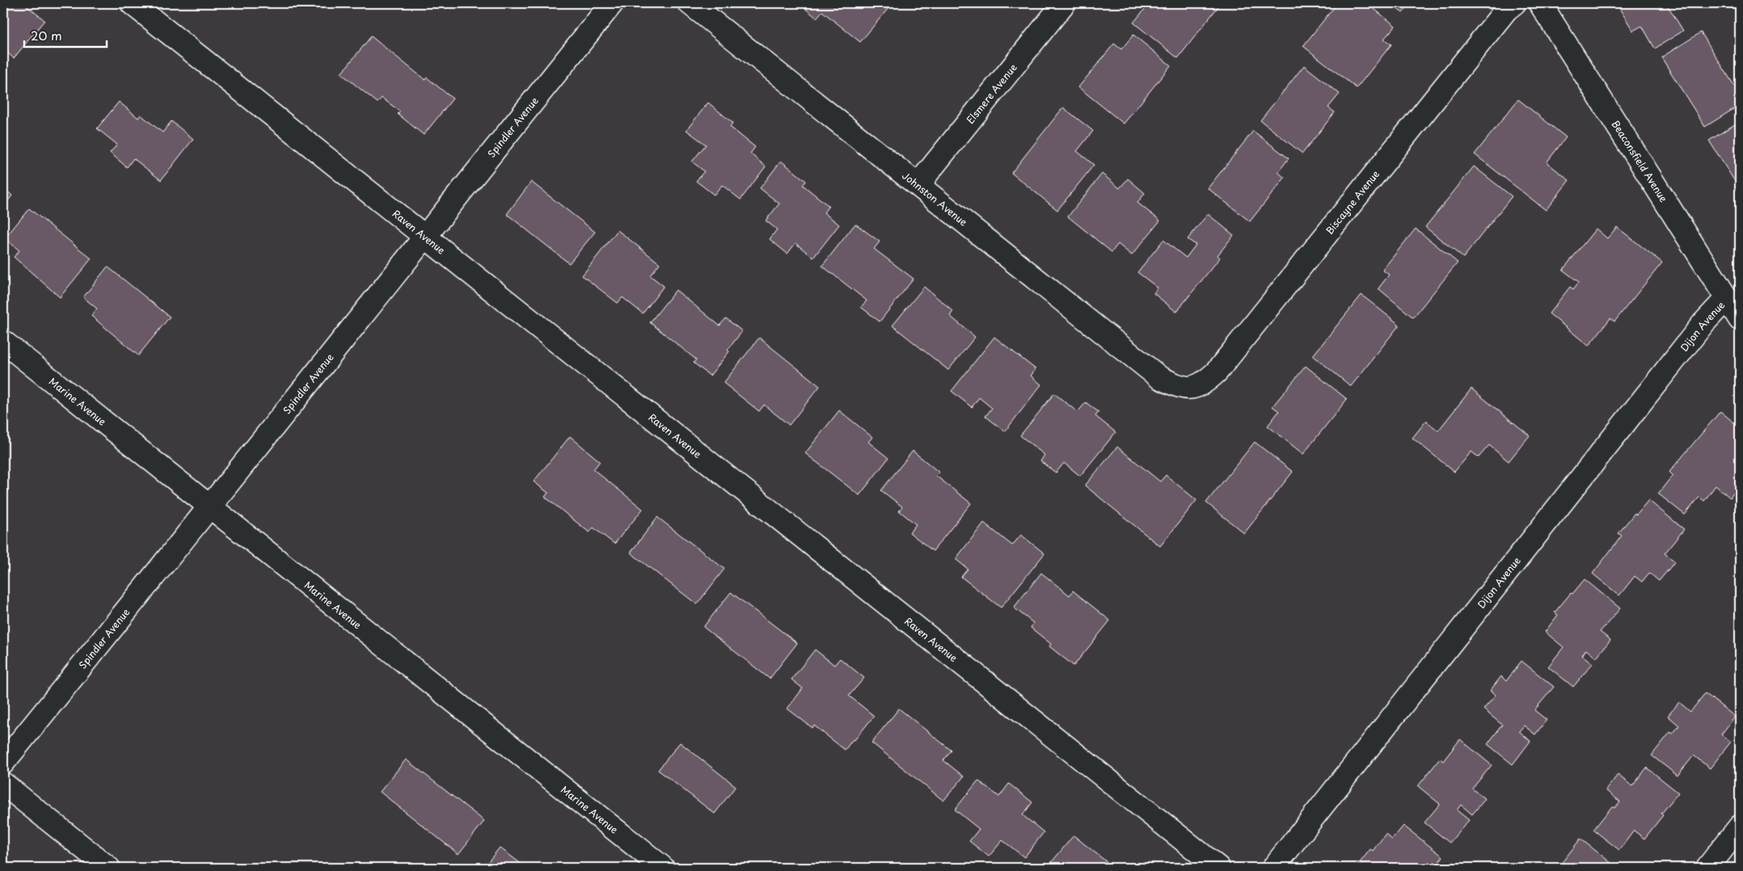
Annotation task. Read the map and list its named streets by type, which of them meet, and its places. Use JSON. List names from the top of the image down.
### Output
{
  "streets": {
    "street": [
      "Elsmere Avenue",
      "Spindler Avenue",
      "Beaconsfield Avenue",
      "Johnston Avenue",
      "Biscayne Avenue",
      "Raven Avenue",
      "Dijon Avenue",
      "Marine Avenue"
    ]
  },
  "crossings": [
    ["Elsmere Avenue", "Johnston Avenue"],
    ["Spindler Avenue", "Raven Avenue"],
    ["Spindler Avenue", "Marine Avenue"],
    ["Beaconsfield Avenue", "Dijon Avenue"],
    ["Johnston Avenue", "Biscayne Avenue"]
  ],
  "scale_bar": "20 m"
}
